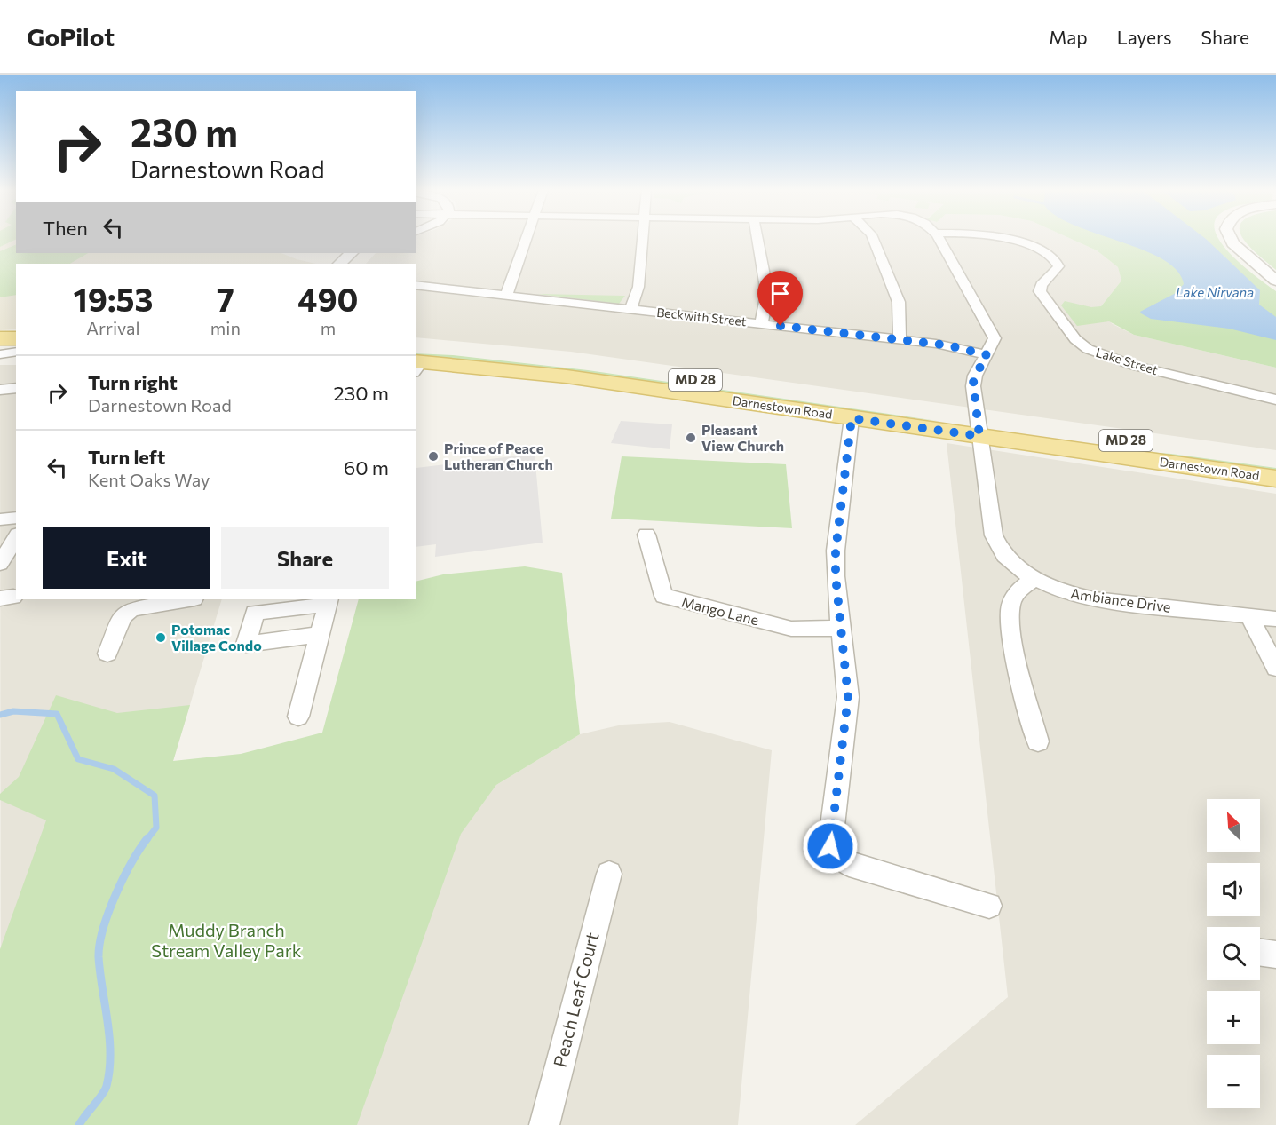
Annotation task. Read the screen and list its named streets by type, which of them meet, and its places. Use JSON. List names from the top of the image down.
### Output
{
  "streets": {
    "main road": ["MD 28", "Darnestown Road"],
    "street": [
      "Beckwith Street",
      "Lake Street",
      "Ambiance Drive",
      "Mango Lane",
      "Peach Leaf Court"
    ]
  },
  "crossings": [
    ["Beckwith Street", "Ambiance Drive"],
    ["Darnestown Road", "Ambiance Drive"]
  ],
  "water": ["Lake Nirvana"],
  "parks": ["Muddy Branch Stream Valley Park"],
  "places": ["Pleasant View Church", "Prince of Peace Lutheran Church", "Potomac Village Condo"],
  "north": "top left",
  "page": {
    "header": "GoPilot",
    "nav": ["Map", "Layers", "Share"],
    "turn": ["230 m", "Darnestown Road"],
    "then": "Then",
    "eta": [
      "19:53",
      "Arrival",
      "7",
      "min",
      "490",
      "m"
    ],
    "list": [
      {
        "name": "Turn right",
        "note": "Darnestown Road",
        "value": "230 m"
      },
      {
        "name": "Turn left",
        "note": "Kent Oaks Way",
        "value": "60 m"
      }
    ],
    "buttons": ["Exit", "Share"],
    "map_buttons": ["+", "−"]
  }
}
